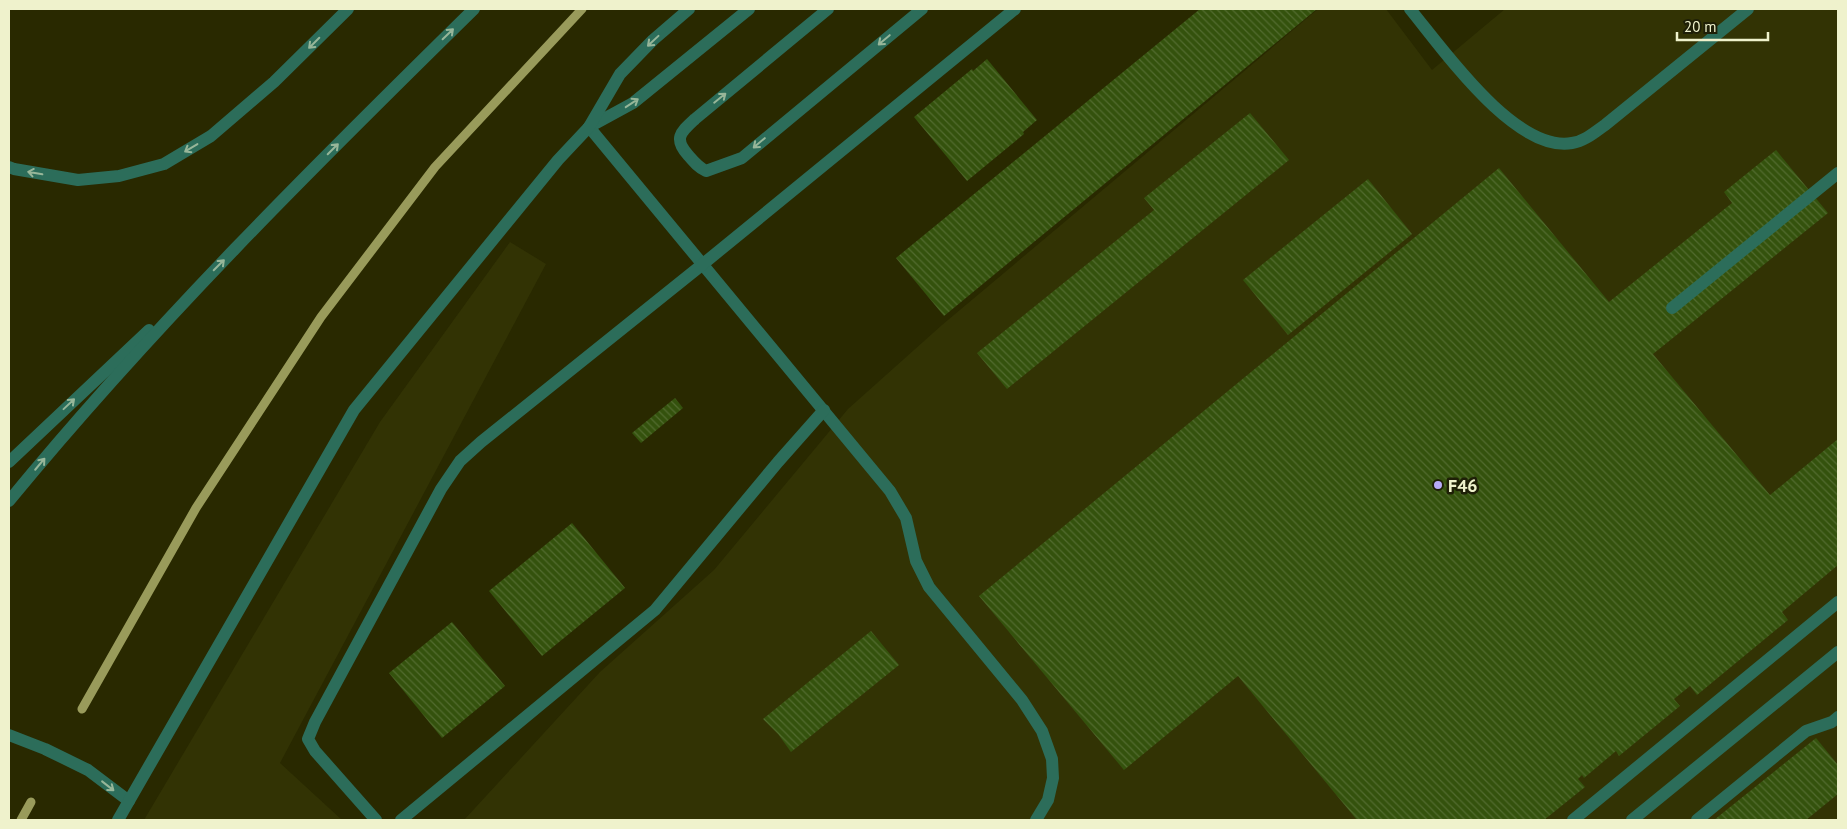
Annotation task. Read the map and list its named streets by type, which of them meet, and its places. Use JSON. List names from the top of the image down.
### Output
{
  "places": ["F46"],
  "scale_bar": "20 m"
}
